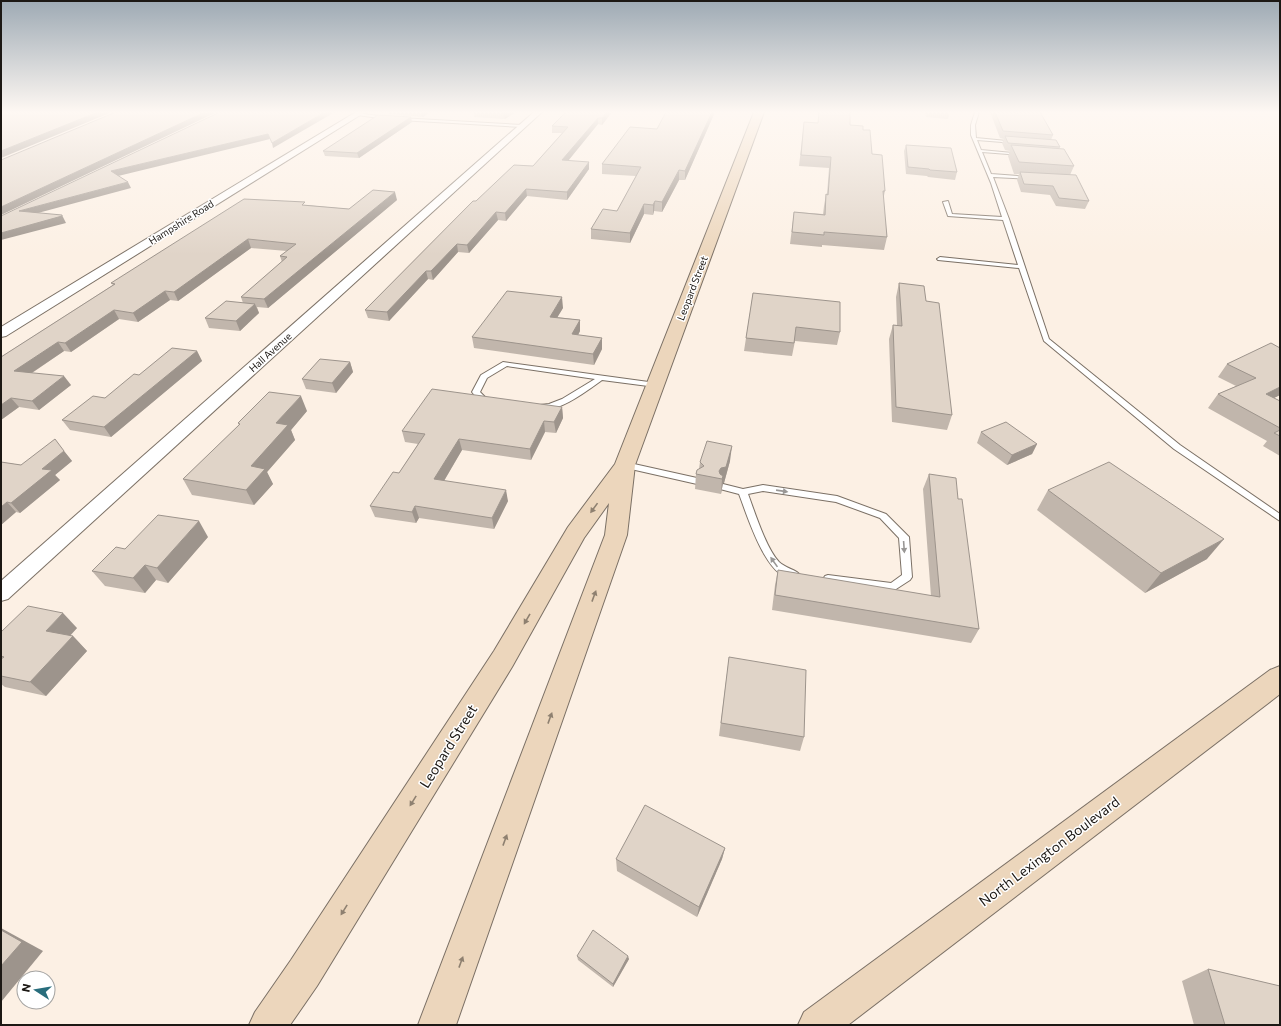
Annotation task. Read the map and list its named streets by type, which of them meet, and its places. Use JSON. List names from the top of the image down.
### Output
{
  "streets": {
    "main road": ["Leopard Street", "North Lexington Boulevard"],
    "street": ["Hampshire Road", "Hall Avenue"]
  },
  "north": "left"
}
